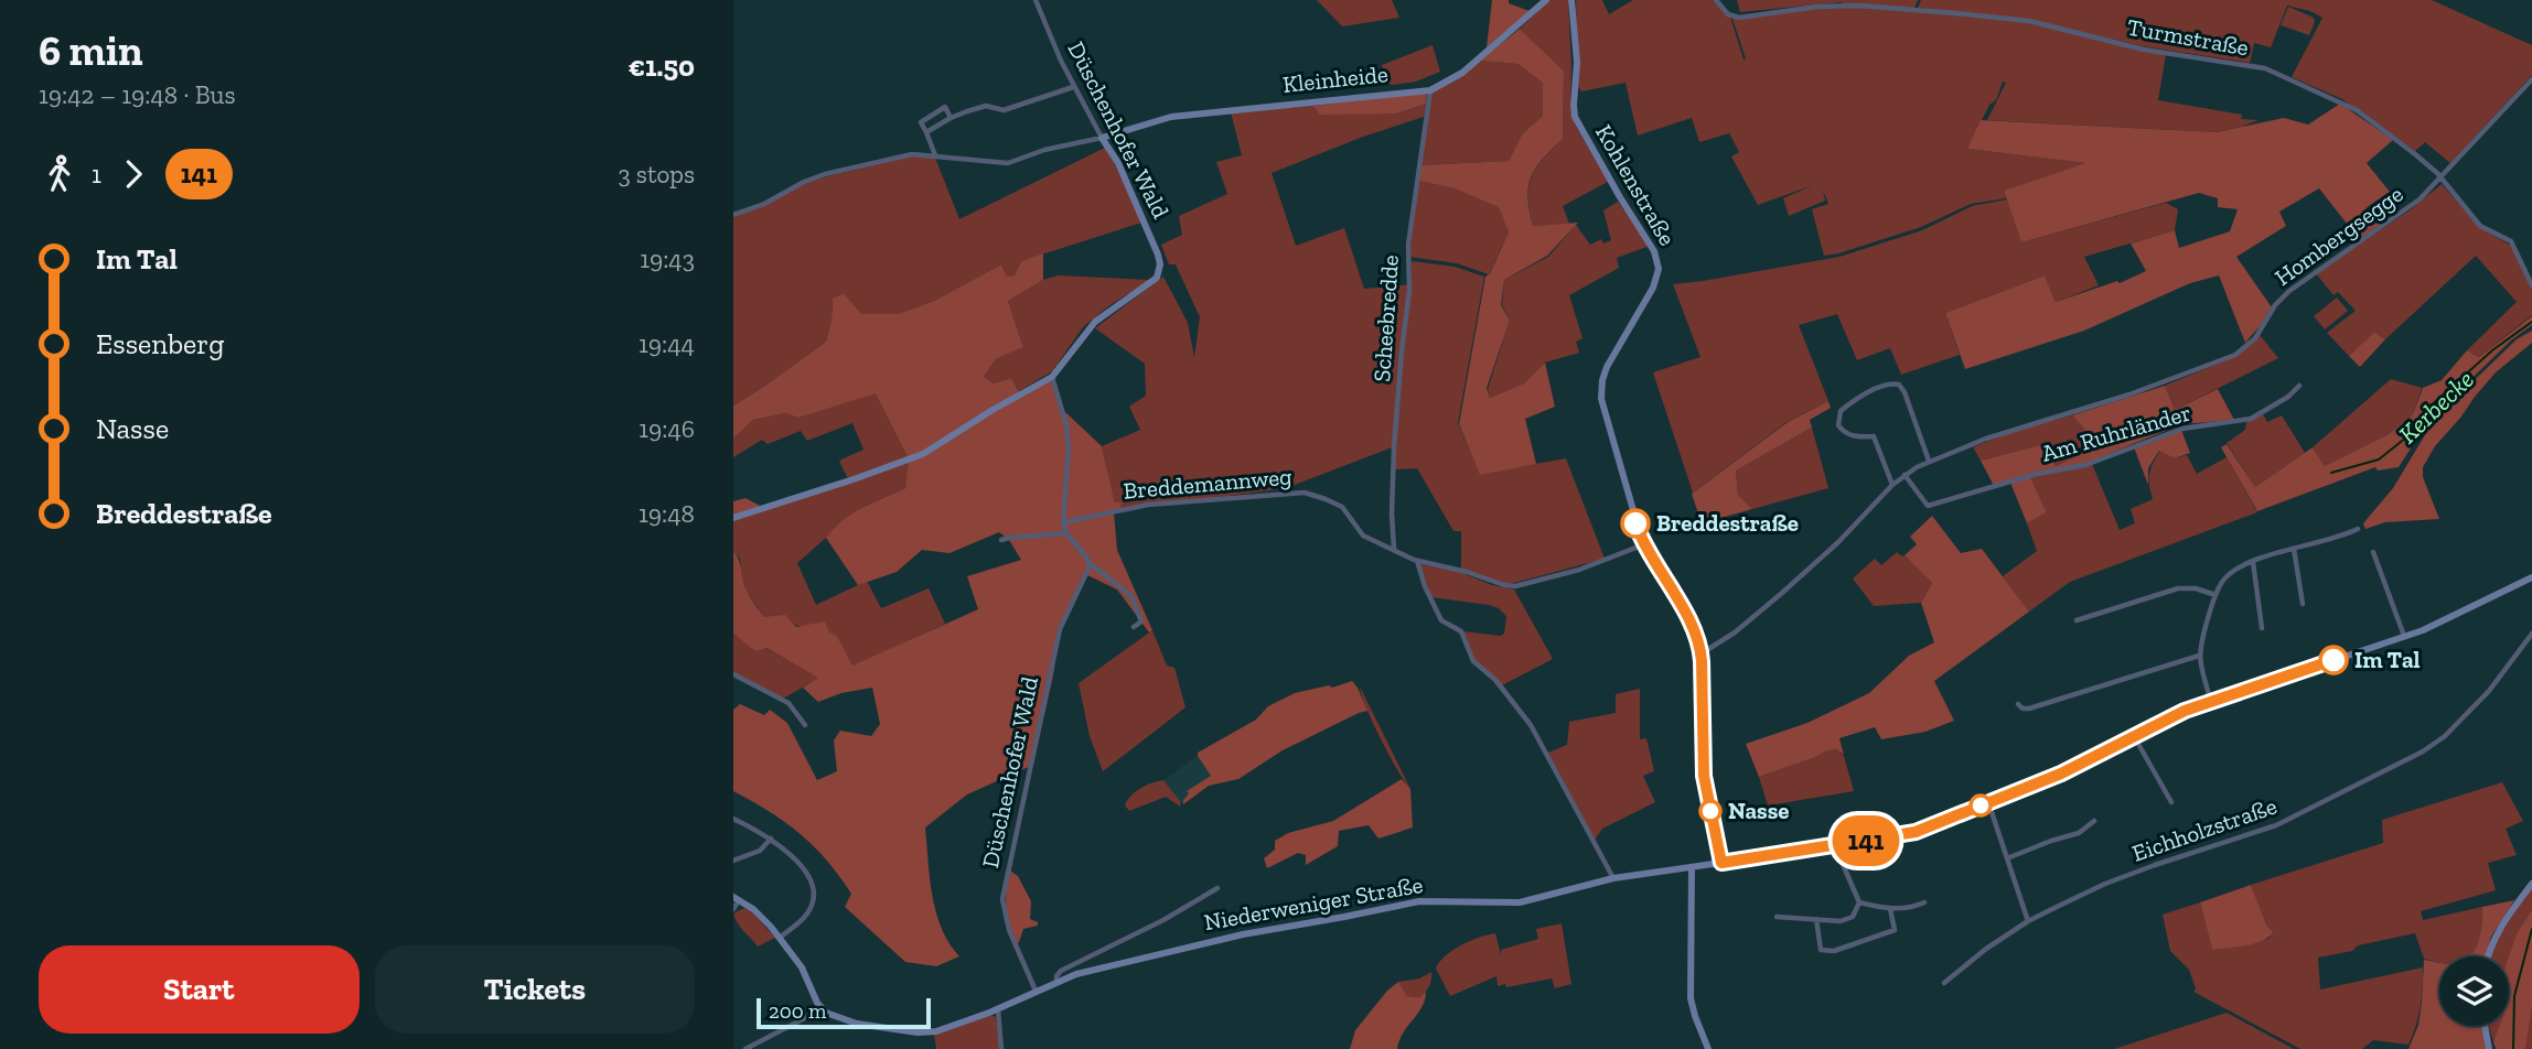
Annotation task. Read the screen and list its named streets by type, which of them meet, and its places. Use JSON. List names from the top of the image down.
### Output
{
  "streets": {
    "street": [
      "Turmstraße",
      "Kleinheide",
      "Düschenhofer Wald",
      "Kohlenstraße",
      "Hombergsegge",
      "Scheebredde",
      "Am Ruhrländer",
      "Breddemannweg",
      "Eichholzstraße",
      "Niederweniger Straße"
    ]
  },
  "crossings": [
    ["Turmstraße", "Hombergsegge"],
    ["Kleinheide", "Düschenhofer Wald"],
    ["Kleinheide", "Scheebredde"],
    ["Düschenhofer Wald", "Niederweniger Straße"],
    ["Kohlenstraße", "Hombergsegge"],
    ["Kohlenstraße", "Breddemannweg"],
    ["Kohlenstraße", "Niederweniger Straße"],
    ["Hombergsegge", "Am Ruhrländer"],
    ["Scheebredde", "Breddemannweg"]
  ],
  "water": ["Kerbecke"],
  "places": ["Breddestraße", "Im Tal", "Nasse"],
  "lines": ["bus line 141"],
  "scale_bar": "200 m",
  "page": {
    "heading": ["6 min", "19:42 – 19:48 · Bus", "€1.50"],
    "on_map": "141",
    "legs": ["1", "141", "3 stops"],
    "list": [
      {
        "name": "Im Tal",
        "value": "19:43"
      },
      {
        "name": "Essenberg",
        "value": "19:44"
      },
      {
        "name": "Nasse",
        "value": "19:46"
      },
      {
        "name": "Breddestraße",
        "value": "19:48"
      }
    ],
    "buttons": ["Start", "Tickets"],
    "scale": "200 m"
  }
}
